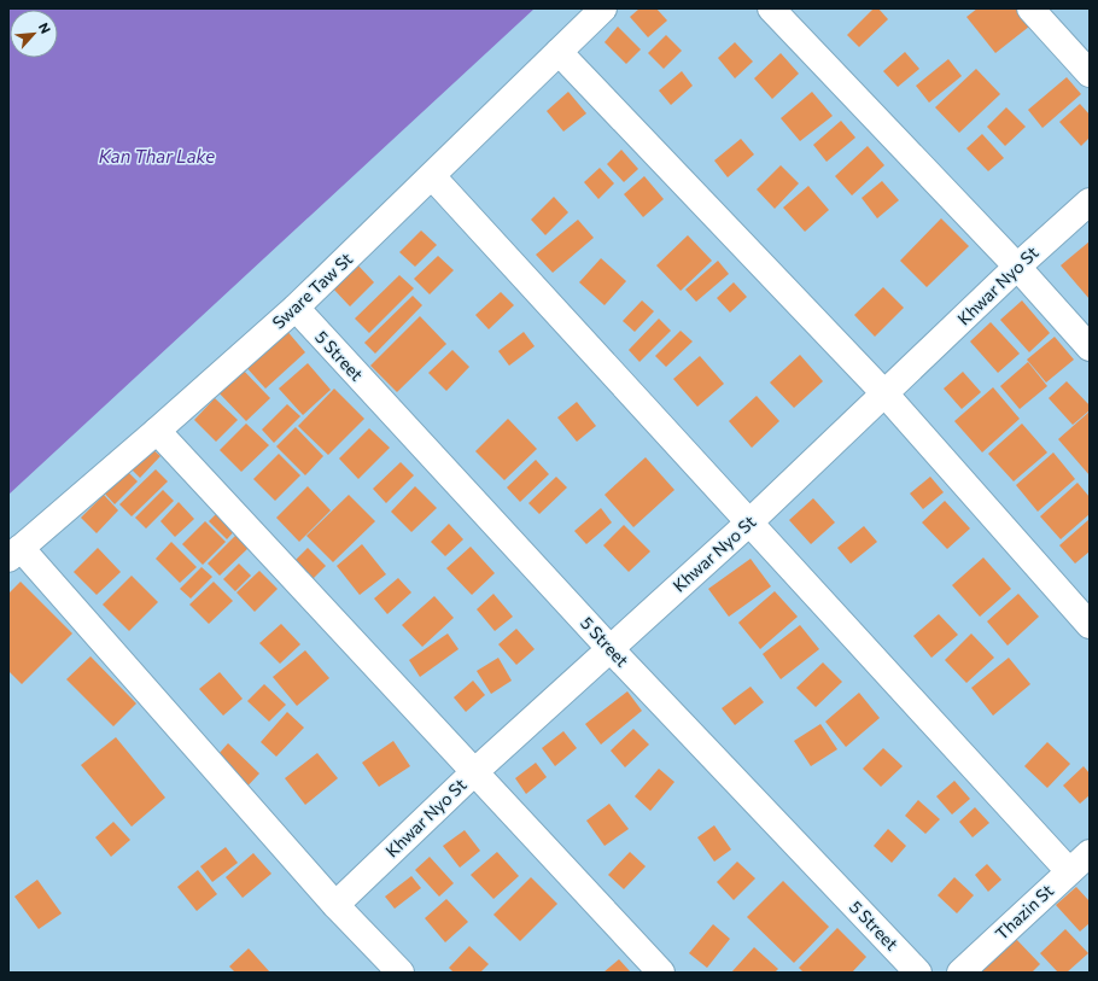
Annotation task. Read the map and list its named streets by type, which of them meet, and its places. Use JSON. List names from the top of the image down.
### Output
{
  "streets": {
    "street": [
      "Khwar Nyo St",
      "Sware Taw St",
      "5 Street",
      "Thazin St"
    ]
  },
  "crossings": [
    ["Khwar Nyo St", "5 Street"],
    ["Sware Taw St", "5 Street"]
  ],
  "water": ["Kan Thar Lake"],
  "north": "top right"
}
